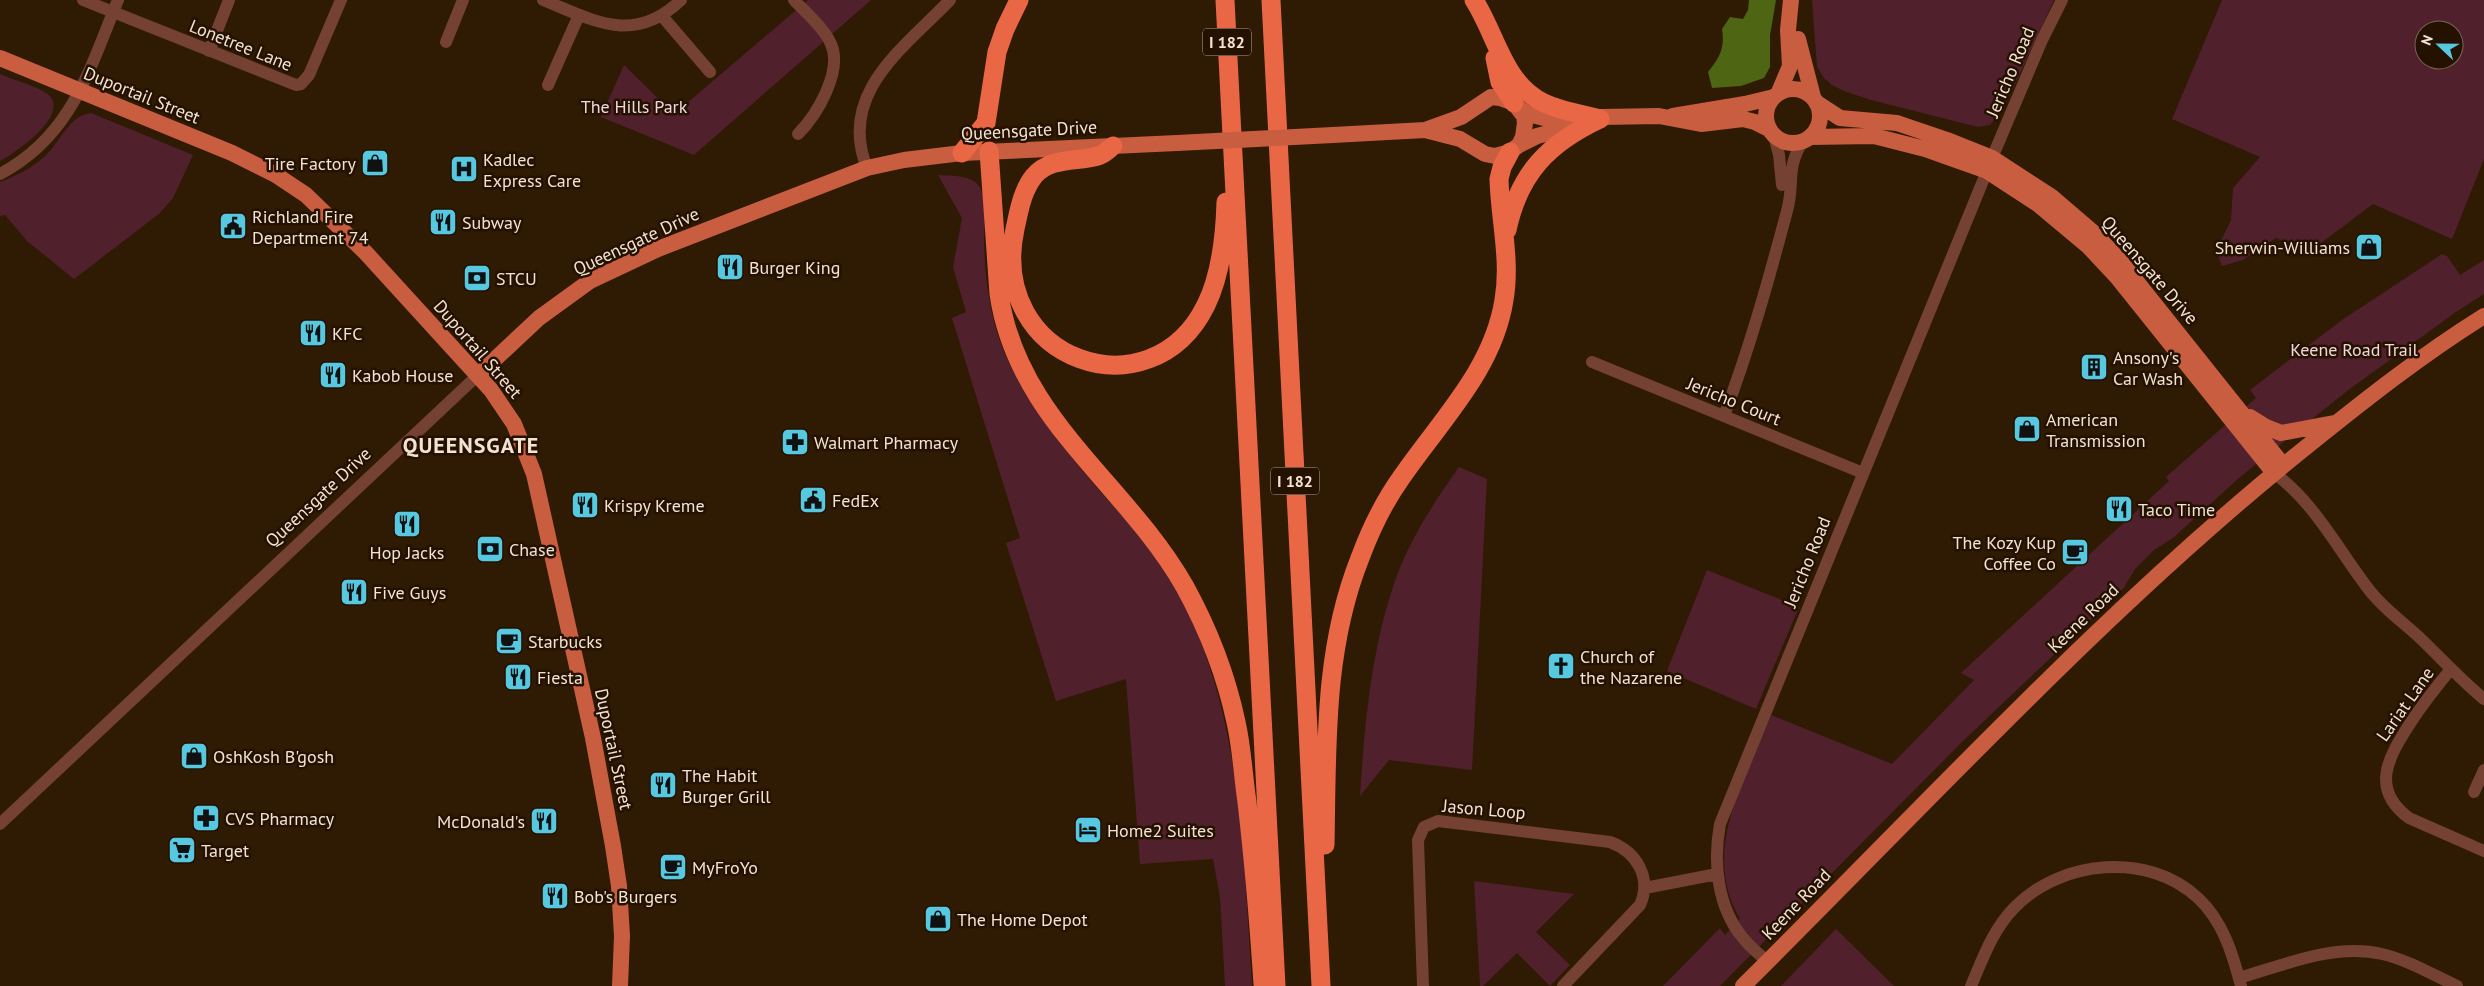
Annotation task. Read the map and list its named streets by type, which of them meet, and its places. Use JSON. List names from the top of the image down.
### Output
{
  "streets": {
    "highway": ["I 182"],
    "main road": ["Duportail Street", "Queensgate Drive", "Keene Road"],
    "street": [
      "Lonetree Lane",
      "Jericho Road",
      "Jericho Court",
      "Lariat Lane",
      "Jason Loop"
    ]
  },
  "crossings": [
    ["Jericho Road", "Queensgate Drive"],
    ["Jericho Road", "Jericho Court"],
    ["Jericho Road", "Keene Road"],
    ["Duportail Street", "Queensgate Drive"],
    ["Queensgate Drive", "Keene Road"],
    ["Queensgate Drive", "Lariat Lane"]
  ],
  "districts": ["QUEENSGATE"],
  "parks": ["The Hills Park", "Keene Road Trail"],
  "places": {
    "shop": [
      "Tire Factory",
      "Sherwin-Williams",
      "American Transmission",
      "OshKosh B'gosh",
      "The Home Depot"
    ],
    "hospital": ["Kadlec Express Care"],
    "restaurant": [
      "Subway",
      "Burger King",
      "KFC",
      "Kabob House",
      "Krispy Kreme",
      "Taco Time",
      "Hop Jacks",
      "Five Guys",
      "Fiesta",
      "The Habit Burger Grill",
      "McDonald's",
      "Bob's Burgers"
    ],
    "public building": ["Richland Fire Department 74", "FedEx"],
    "bank": ["STCU", "Chase"],
    "building": ["Ansony's Car Wash"],
    "pharmacy": ["Walmart Pharmacy", "CVS Pharmacy"],
    "cafe": ["The Kozy Kup Coffee Co", "Starbucks", "MyFroYo"],
    "church": ["Church of the Nazarene"],
    "hotel": ["Home2 Suites"],
    "supermarket": ["Target"]
  },
  "north": "left"
}
